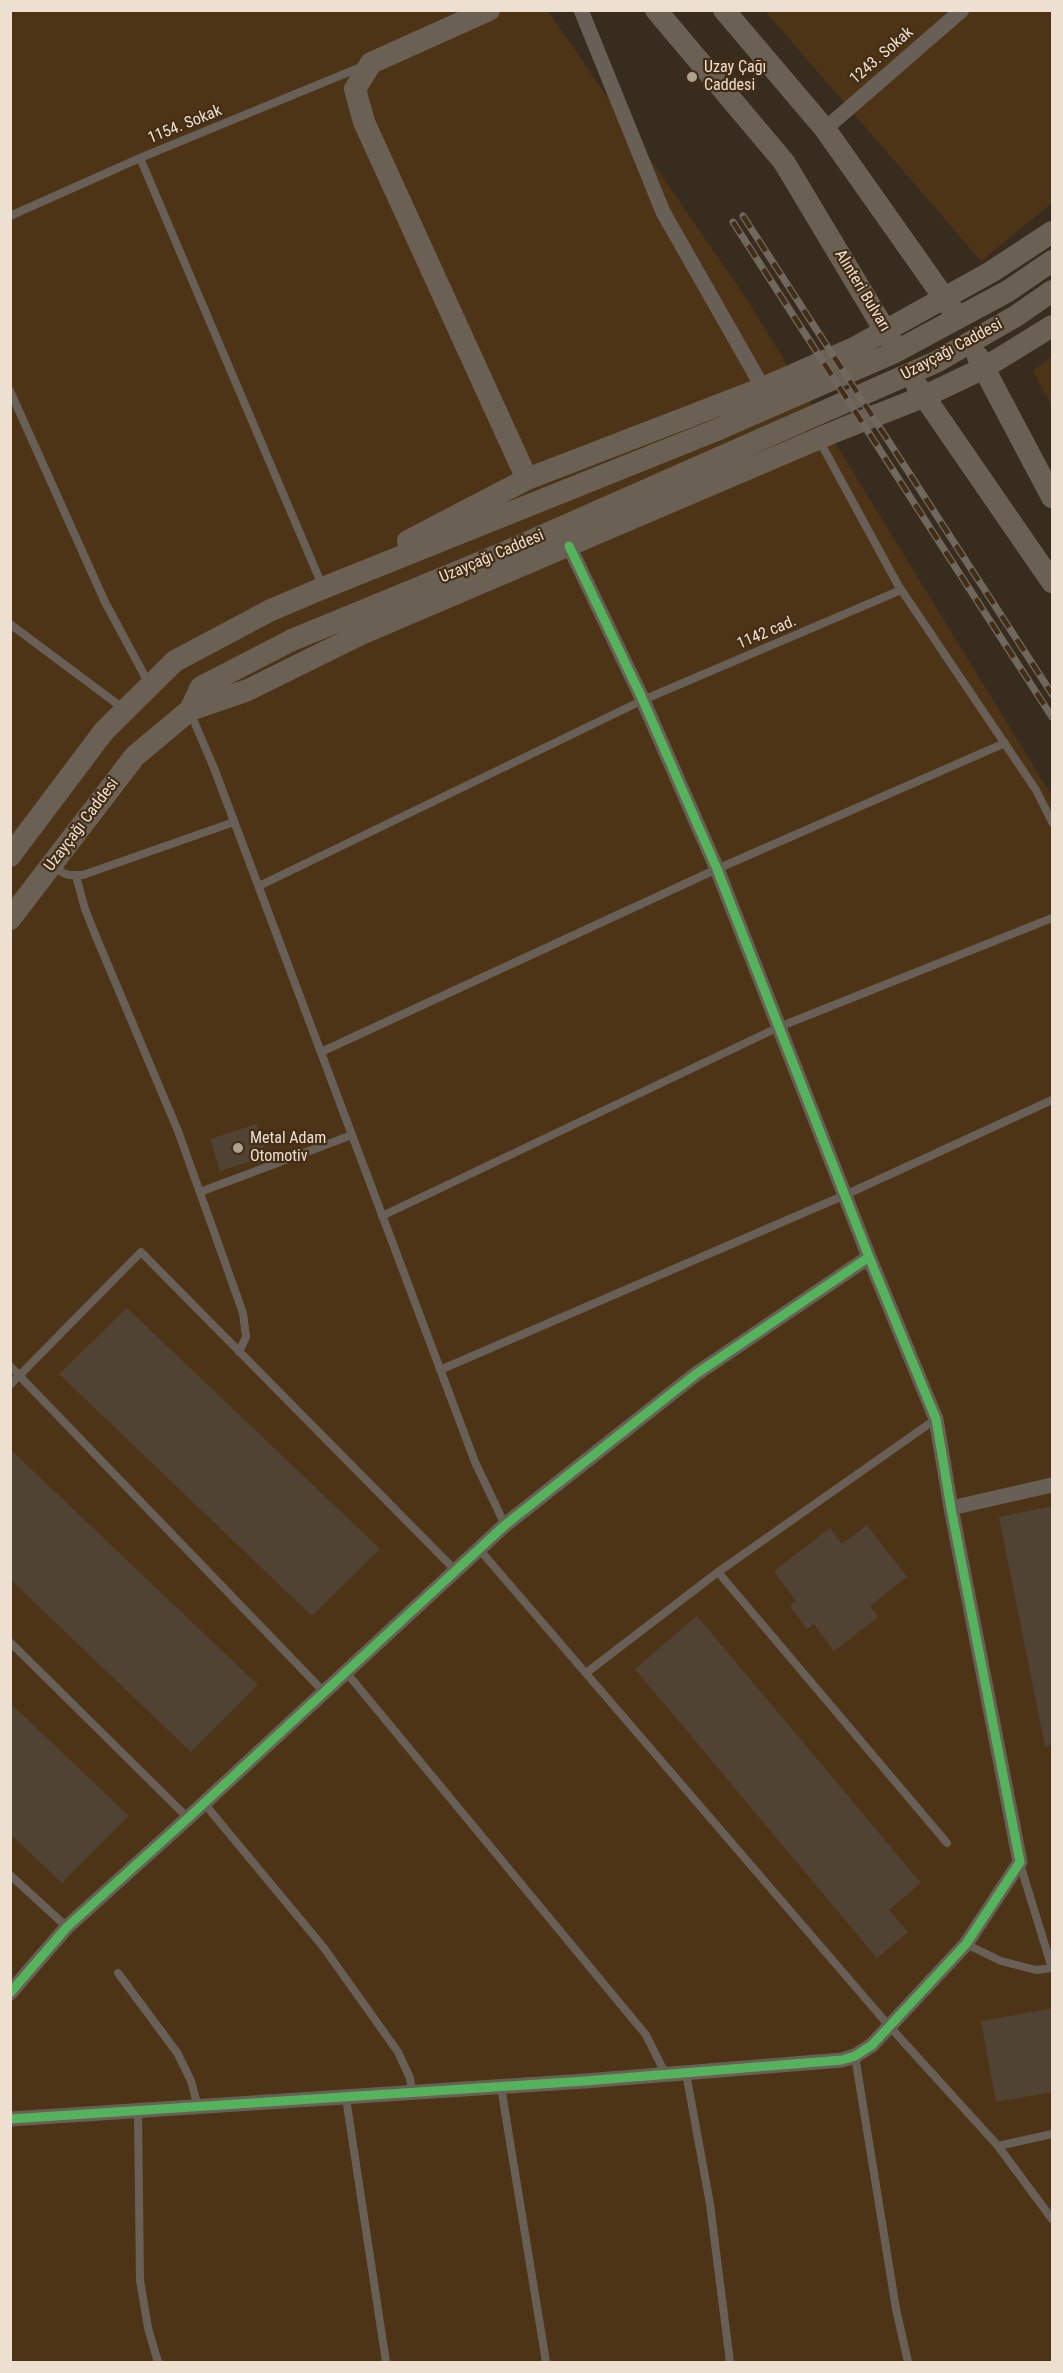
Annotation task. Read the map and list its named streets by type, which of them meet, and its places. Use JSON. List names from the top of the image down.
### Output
{
  "streets": {
    "main road": ["Alınteri Bulvarı", "Uzayçağı Caddesi"],
    "street": ["1243. Sokak"],
    "lane": ["1154. Sokak", "1142 cad."]
  },
  "places": ["Uzay Çağı Caddesi", "Metal Adam Otomotiv"]
}
